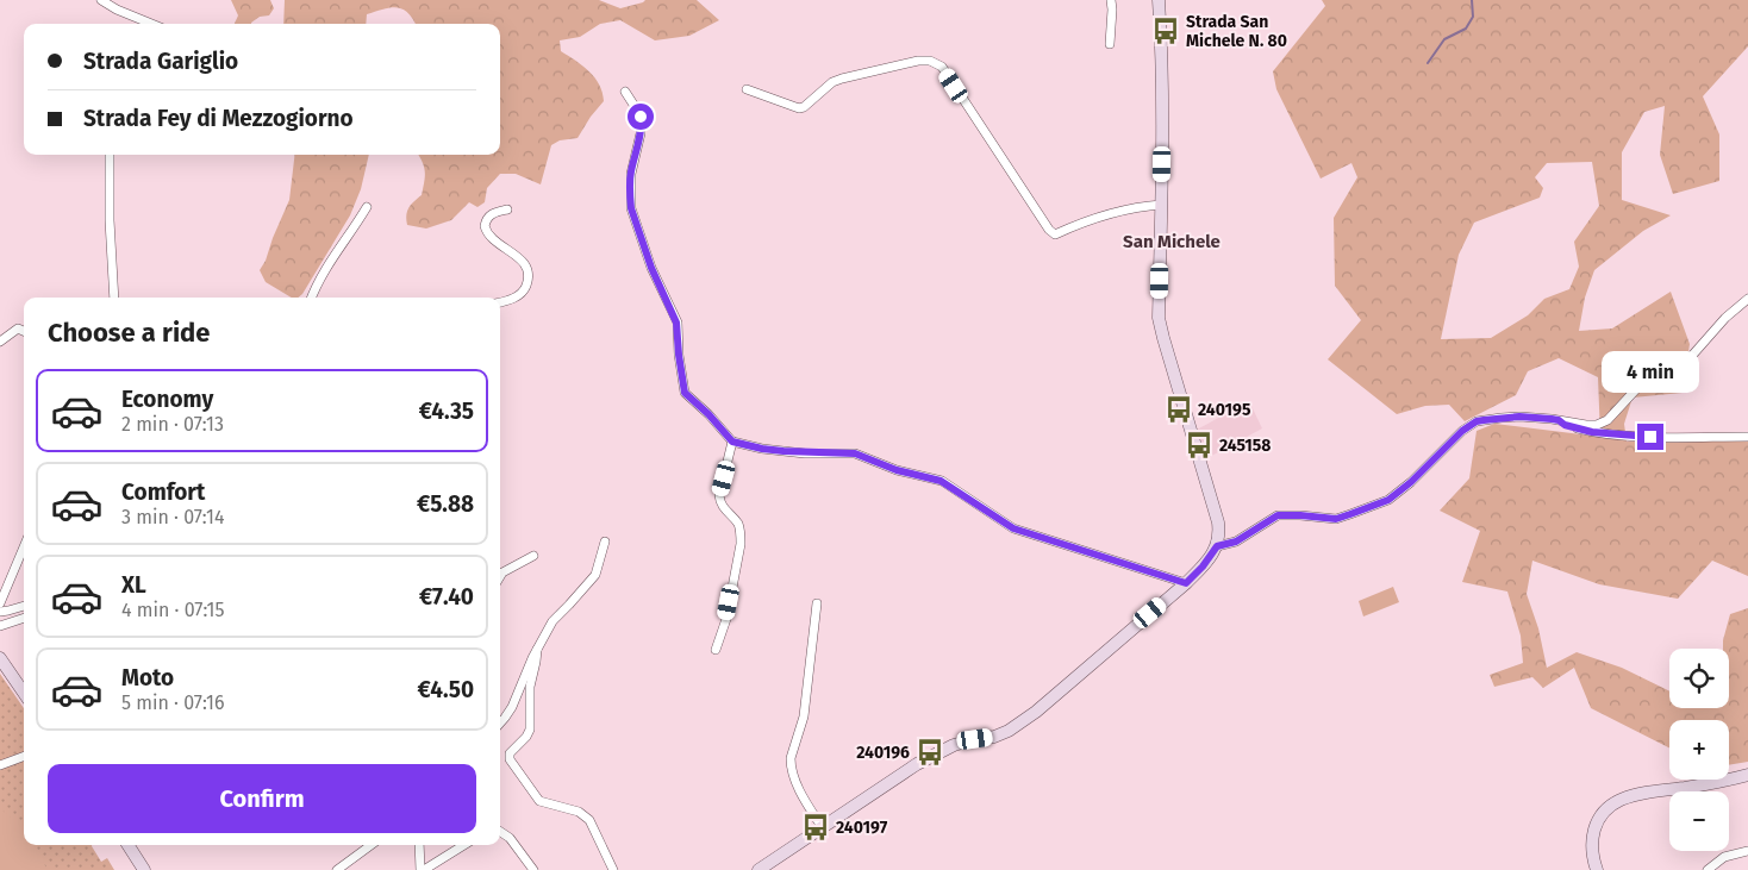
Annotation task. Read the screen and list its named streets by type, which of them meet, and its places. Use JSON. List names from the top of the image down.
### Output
{
  "districts": ["San Michele"],
  "places": {
    "bus stop": [
      "Strada San Michele N. 80",
      "240195",
      "245158",
      "240196",
      "240197"
    ]
  },
  "page": {
    "banner": ["Strada Gariglio", "Strada Fey di Mezzogiorno"],
    "heading": "Choose a ride",
    "bubble": "4 min",
    "list": [
      {
        "name": "Economy",
        "note": "2 min · 07:13",
        "value": "€4.35"
      },
      {
        "name": "Comfort",
        "note": "3 min · 07:14",
        "value": "€5.88"
      },
      {
        "name": "XL",
        "note": "4 min · 07:15",
        "value": "€7.40"
      },
      {
        "name": "Moto",
        "note": "5 min · 07:16",
        "value": "€4.50"
      }
    ],
    "map_buttons": ["+", "−"],
    "buttons": "Confirm"
  }
}
